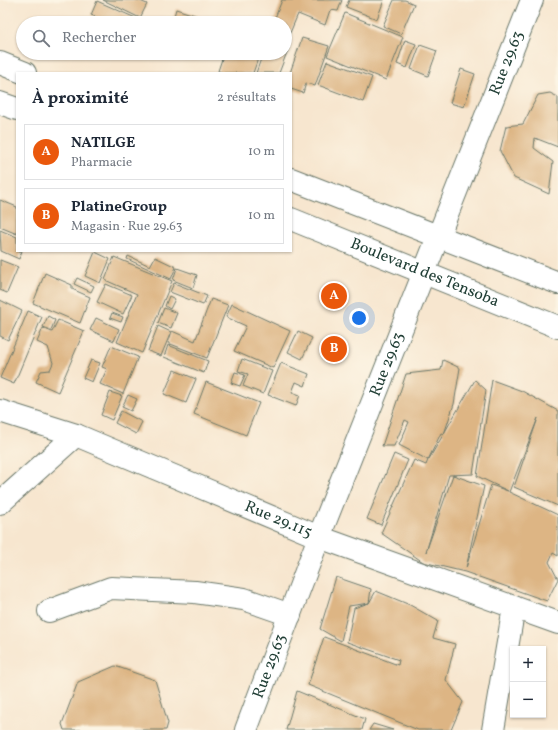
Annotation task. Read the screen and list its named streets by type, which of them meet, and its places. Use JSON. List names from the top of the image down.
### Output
{
  "streets": {
    "street": ["Rue 29.63", "Boulevard des Tensoba", "Rue 29.115"]
  },
  "crossings": [
    ["Rue 29.63", "Boulevard des Tensoba"],
    ["Rue 29.63", "Rue 29.115"]
  ],
  "page": {
    "search": "Rechercher",
    "heading": ["À proximité", "2 résultats"],
    "list": [
      {
        "mark": "A",
        "name": "NATILGE",
        "note": "Pharmacie",
        "value": "10 m"
      },
      {
        "mark": "B",
        "name": "PlatineGroup",
        "note": "Magasin · Rue 29.63",
        "value": "10 m"
      }
    ],
    "pins": ["A", "B"],
    "map_buttons": ["+", "−"]
  }
}
